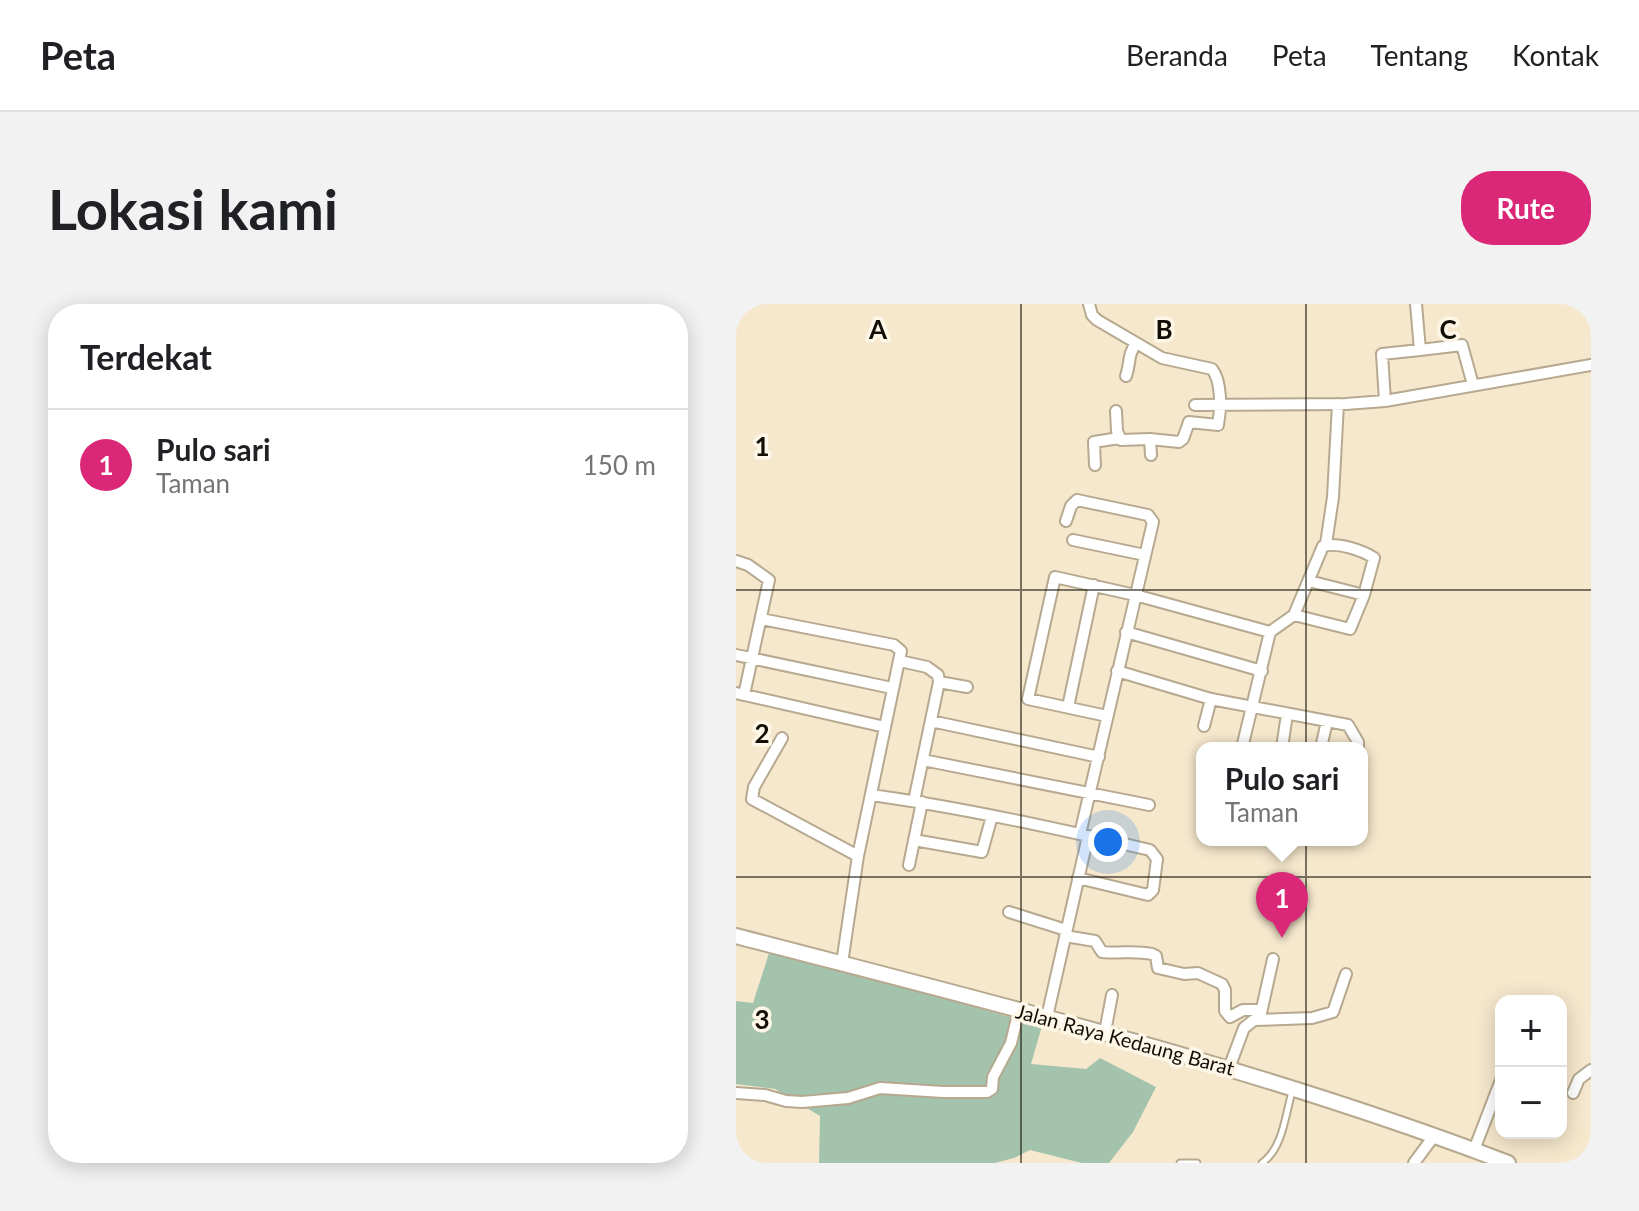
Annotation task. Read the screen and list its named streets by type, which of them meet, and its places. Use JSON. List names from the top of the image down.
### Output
{
  "streets": {
    "street": ["Jalan Raya Kedaung Barat"]
  },
  "page": {
    "header": "Peta",
    "nav": [
      "Beranda",
      "Peta",
      "Tentang",
      "Kontak"
    ],
    "buttons": "Rute",
    "title": "Lokasi kami",
    "heading": "Terdekat",
    "list": [
      {
        "mark": "1",
        "name": "Pulo sari",
        "note": "Taman",
        "value": "150 m"
      }
    ],
    "popup": ["Pulo sari", "Taman"],
    "pins": "1",
    "map_buttons": ["+", "−"]
  },
  "grid": {
    "columns": ["A", "B", "C"],
    "rows": ["1", "2", "3"]
  }
}
